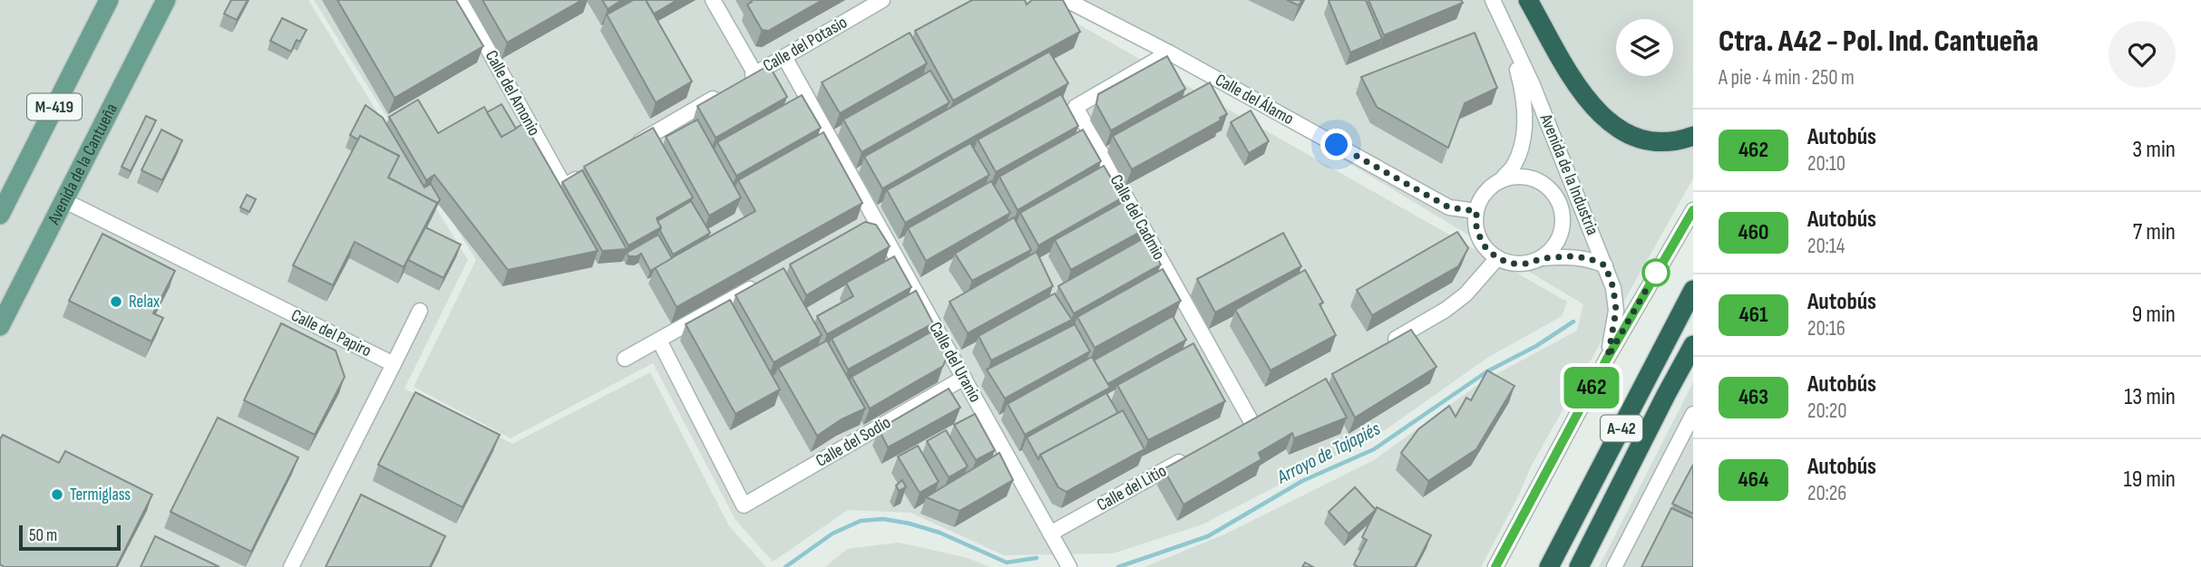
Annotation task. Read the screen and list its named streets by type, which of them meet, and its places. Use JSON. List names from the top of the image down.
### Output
{
  "streets": {
    "highway": ["A-42"],
    "main road": ["M-419", "Avenida de la Cantueña"],
    "street": [
      "Calle del Potasio",
      "Calle del Amonio",
      "Calle del Álamo",
      "Avenida de la Industria",
      "Calle del Cadmio",
      "Calle del Papiro",
      "Calle del Uranio",
      "Calle del Sodio",
      "Calle del Litio"
    ]
  },
  "crossings": [
    ["Calle del Potasio", "Calle del Uranio"],
    ["Calle del Álamo", "Calle del Cadmio"],
    ["Avenida de la Cantueña", "Calle del Papiro"],
    ["Calle del Uranio", "Calle del Sodio"],
    ["Calle del Uranio", "Calle del Litio"]
  ],
  "water": ["Arroyo de Tajapiés"],
  "places": ["Relax", "Termiglass"],
  "lines": ["bus line 462"],
  "scale_bar": "50 m",
  "page": {
    "on_map": "462",
    "heading": ["Ctra. A42 - Pol. Ind. Cantueña", "A pie · 4 min · 250 m"],
    "list": [
      {
        "mark": "462",
        "name": "Autobús",
        "note": "20:10",
        "value": "3 min"
      },
      {
        "mark": "460",
        "name": "Autobús",
        "note": "20:14",
        "value": "7 min"
      },
      {
        "mark": "461",
        "name": "Autobús",
        "note": "20:16",
        "value": "9 min"
      },
      {
        "mark": "463",
        "name": "Autobús",
        "note": "20:20",
        "value": "13 min"
      },
      {
        "mark": "464",
        "name": "Autobús",
        "note": "20:26",
        "value": "19 min"
      }
    ],
    "scale": "50 m"
  }
}
